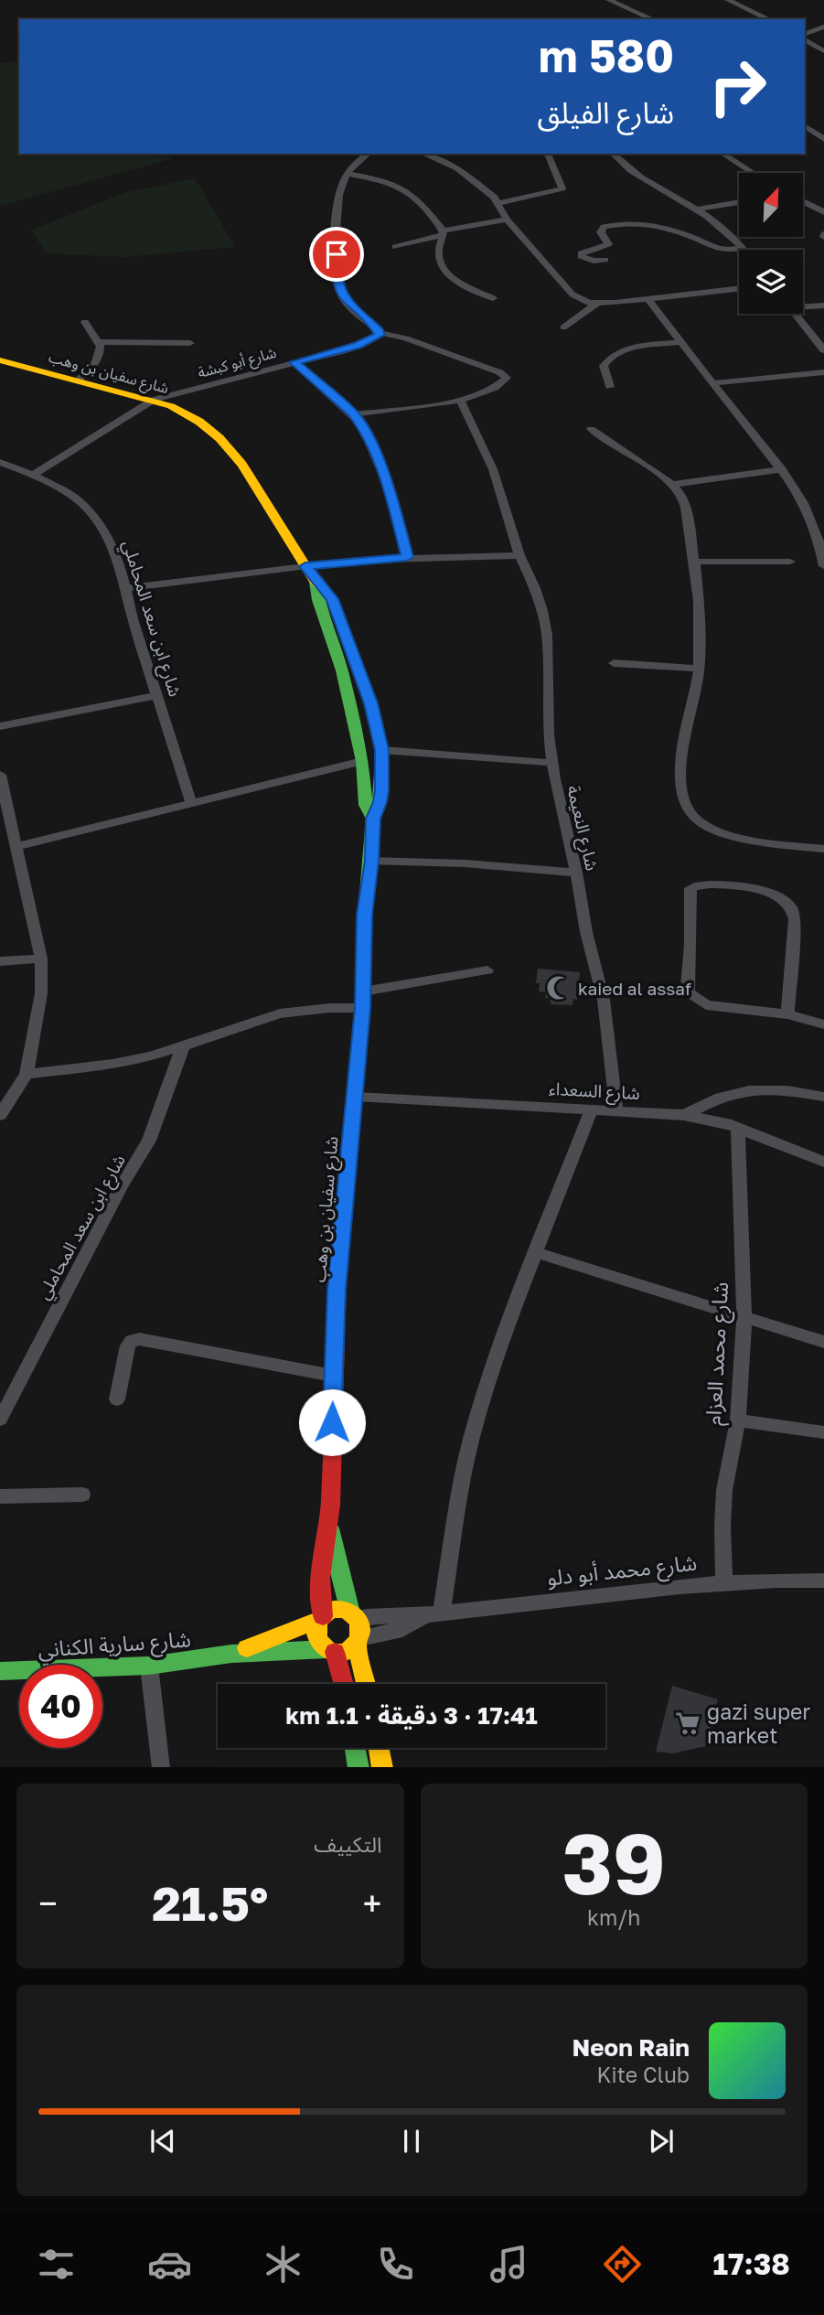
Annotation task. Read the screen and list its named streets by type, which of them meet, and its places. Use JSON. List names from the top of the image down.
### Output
{
  "streets": {
    "street": [
      "شارع أبو كبشة",
      "شارع سفيان بن وهب",
      "شارع ابن سعد المحاملي",
      "شارع النعيمة",
      "شارع السعداء",
      "شارع محمد العزام",
      "شارع محمد أبو دلو",
      "شارع سارية الكناني"
    ]
  },
  "crossings": [
    ["شارع أبو كبشة", "شارع سفيان بن وهب"],
    ["شارع أبو كبشة", "شارع ابن سعد المحاملي"],
    ["شارع سفيان بن وهب", "شارع السعداء"],
    ["شارع سفيان بن وهب", "شارع محمد أبو دلو"],
    ["شارع سفيان بن وهب", "شارع سارية الكناني"],
    ["شارع النعيمة", "شارع السعداء"],
    ["شارع السعداء", "شارع محمد العزام"],
    ["شارع محمد العزام", "شارع محمد أبو دلو"],
    ["شارع محمد أبو دلو", "شارع سارية الكناني"]
  ],
  "places": {
    "mosque": ["kaied al assaf"],
    "supermarket": ["gazi super market"]
  },
  "north": "top right",
  "page": {
    "turn": ["580 m", "شارع الفيلق"],
    "limit": "40",
    "trip": "17:41 · 3 دقيقة · 1.1 km",
    "tile": [
      ["39", "km/h"],
      "التكييف"
    ],
    "heat": ["−", "21.5°", "+"],
    "song": ["Neon Rain", "Kite Club"],
    "tabs": "17:38"
  }
}
